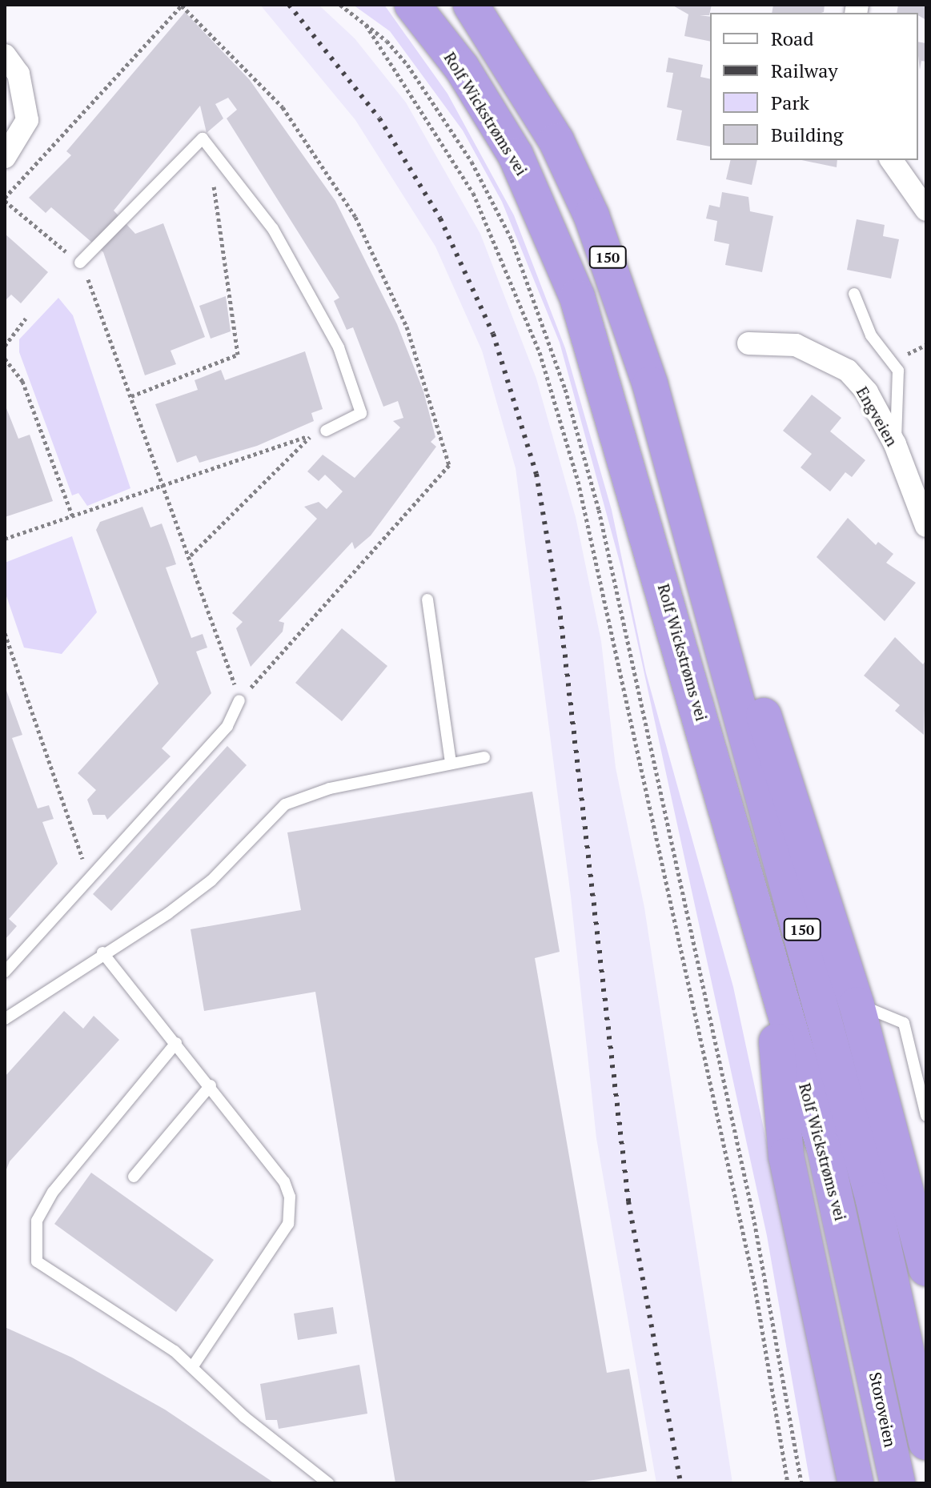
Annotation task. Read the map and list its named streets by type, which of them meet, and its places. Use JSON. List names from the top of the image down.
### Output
{
  "streets": {
    "highway": ["Rolf Wickstrøms vei", "150", "Storoveien"],
    "street": ["Engveien"]
  },
  "crossings": [
    ["Rolf Wickstrøms vei", "150"],
    ["Rolf Wickstrøms vei", "Storoveien"]
  ],
  "legend": [
    "Road",
    "Railway",
    "Park",
    "Building"
  ]
}
